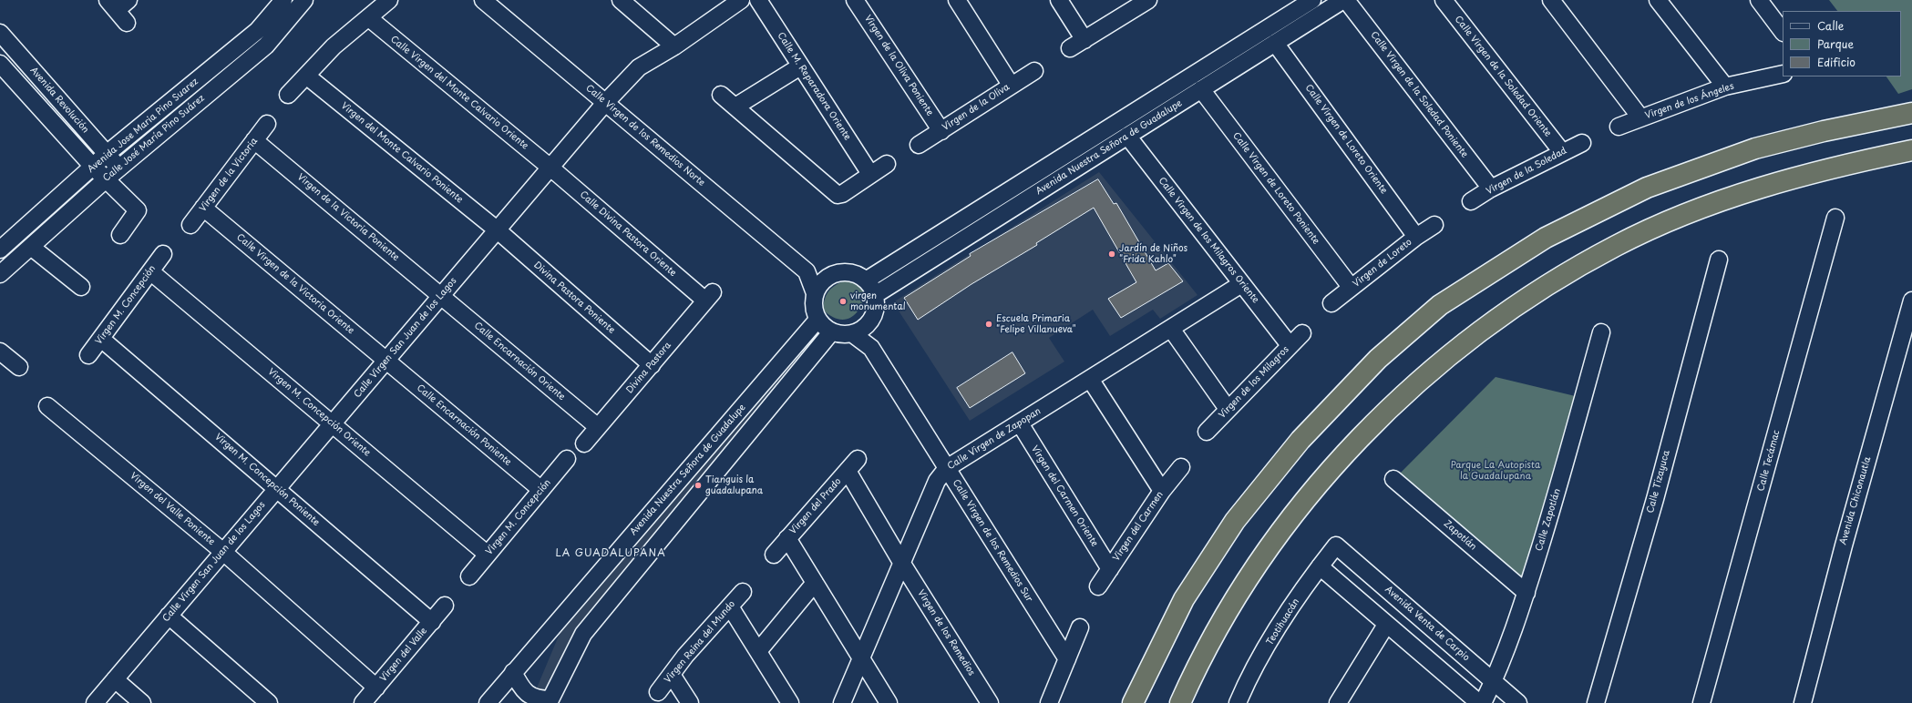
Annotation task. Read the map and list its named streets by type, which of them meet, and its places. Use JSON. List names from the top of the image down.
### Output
{
  "streets": {
    "street": [
      "Virgen de la Oliva Poniente",
      "Calle Virgen de la Soledad Oriente",
      "Calle M. Reparadora Oriente",
      "Calle Virgen del Monte Calvario Oriente",
      "Calle Virgen de la Soledad Poniente",
      "Avenida Revolución",
      "Virgen de los Ángeles",
      "Virgen de la Oliva",
      "Avenida Jose Maria Pino Suarez",
      "Calle Virgen de los Remedios Norte",
      "Calle José María Pino Suárez",
      "Calle Virgen de Loreto Oriente",
      "Avenida Nuestra Señora de Guadalupe",
      "Virgen del Monte Calvario Poniente",
      "Virgen de la Soledad",
      "Virgen de la Victoria",
      "Calle Virgen de Loreto Poniente",
      "Virgen de la Victoria Poniente",
      "Calle Divina Pastora Oriente",
      "Calle Virgen de los Milagros Oriente",
      "Virgen de Loreto",
      "Calle Virgen de la Victoria Oriente",
      "Divina Pastora Poniente",
      "Virgen M. Concepción",
      "Calle Virgen San Juan de los Lagos",
      "Calle Encarnación Oriente",
      "Divina Pastora",
      "Virgen de los Milagros",
      "Virgen M. Concepción Oriente",
      "Calle Encarnación Poniente",
      "Calle Virgen de Zapopan",
      "Calle Tecámac",
      "Virgen M. Concepción Poniente",
      "Calle Tizayuca",
      "Virgen del Carmen Oriente",
      "Avenida Chiconautla",
      "Virgen del Prado",
      "Virgen del Valle Poniente",
      "Calle Zapotlán",
      "Virgen del Carmen",
      "Zapotlán",
      "Calle Virgen de los Remedios Sur",
      "Teotihuacán",
      "Avenida Venta de Carpio",
      "Virgen de los Remedios",
      "Virgen Reina del Mundo",
      "Virgen del Valle"
    ]
  },
  "crossings": [
    ["Virgen de la Oliva Poniente", "Virgen de la Oliva"],
    ["Calle Virgen de la Soledad Oriente", "Virgen de la Soledad"],
    ["Calle Virgen del Monte Calvario Oriente", "Calle Divina Pastora Oriente"],
    ["Calle Virgen del Monte Calvario Oriente", "Calle Virgen San Juan de los Lagos"],
    ["Calle Virgen de la Soledad Poniente", "Virgen de la Soledad"],
    ["Avenida Revolución", "Avenida Jose Maria Pino Suarez"],
    ["Avenida Revolución", "Calle José María Pino Suárez"],
    ["Calle Virgen de los Remedios Norte", "Avenida Nuestra Señora de Guadalupe"],
    ["Calle Virgen de los Remedios Norte", "Calle Virgen San Juan de los Lagos"],
    ["Calle Virgen de los Remedios Norte", "Calle Virgen de los Remedios Sur"],
    ["Calle Virgen de Loreto Oriente", "Avenida Nuestra Señora de Guadalupe"],
    ["Calle Virgen de Loreto Oriente", "Virgen de Loreto"],
    ["Avenida Nuestra Señora de Guadalupe", "Calle Virgen de Loreto Poniente"],
    ["Avenida Nuestra Señora de Guadalupe", "Calle Virgen de los Milagros Oriente"],
    ["Avenida Nuestra Señora de Guadalupe", "Calle Virgen de los Remedios Sur"],
    ["Virgen del Monte Calvario Poniente", "Divina Pastora Poniente"],
    ["Virgen del Monte Calvario Poniente", "Calle Virgen San Juan de los Lagos"],
    ["Virgen de la Victoria", "Virgen de la Victoria Poniente"],
    ["Virgen de la Victoria", "Calle Virgen de la Victoria Oriente"],
    ["Calle Virgen de Loreto Poniente", "Virgen de Loreto"],
    ["Virgen de la Victoria Poniente", "Calle Virgen San Juan de los Lagos"],
    ["Virgen de la Victoria Poniente", "Calle Encarnación Oriente"],
    ["Calle Divina Pastora Oriente", "Calle Virgen San Juan de los Lagos"],
    ["Calle Divina Pastora Oriente", "Divina Pastora"],
    ["Calle Virgen de los Milagros Oriente", "Virgen de los Milagros"],
    ["Calle Virgen de los Milagros Oriente", "Calle Virgen de Zapopan"],
    ["Calle Virgen de la Victoria Oriente", "Calle Virgen San Juan de los Lagos"],
    ["Calle Virgen de la Victoria Oriente", "Calle Encarnación Poniente"],
    ["Divina Pastora Poniente", "Calle Virgen San Juan de los Lagos"],
    ["Divina Pastora Poniente", "Divina Pastora"],
    ["Virgen M. Concepción", "Virgen M. Concepción Oriente"],
    ["Virgen M. Concepción", "Calle Encarnación Poniente"],
    ["Virgen M. Concepción", "Virgen M. Concepción Poniente"],
    ["Calle Virgen San Juan de los Lagos", "Calle Encarnación Oriente"],
    ["Calle Virgen San Juan de los Lagos", "Virgen M. Concepción Oriente"],
    ["Calle Virgen San Juan de los Lagos", "Calle Encarnación Poniente"],
    ["Calle Virgen San Juan de los Lagos", "Virgen M. Concepción Poniente"],
    ["Calle Virgen San Juan de los Lagos", "Virgen del Valle Poniente"],
    ["Calle Encarnación Oriente", "Divina Pastora"],
    ["Calle Virgen de Zapopan", "Virgen del Carmen Oriente"],
    ["Calle Virgen de Zapopan", "Calle Virgen de los Remedios Sur"],
    ["Calle Virgen de Zapopan", "Virgen de los Remedios"],
    ["Virgen M. Concepción Poniente", "Virgen del Valle"],
    ["Virgen del Carmen Oriente", "Virgen del Carmen"],
    ["Virgen del Prado", "Virgen de los Remedios"],
    ["Virgen del Valle Poniente", "Virgen del Valle"],
    ["Calle Zapotlán", "Zapotlán"],
    ["Calle Zapotlán", "Avenida Venta de Carpio"],
    ["Teotihuacán", "Avenida Venta de Carpio"]
  ],
  "districts": ["LA GUADALUPANA"],
  "parks": ["Parque La Autopista la Guadalupana"],
  "places": [
    "Jardín de Niños \"Frida Kahlo\"",
    "virgen monumental",
    "Escuela Primaria \"Felipe Villanueva\"",
    "Tianguis la guadalupana"
  ],
  "legend": ["Calle", "Parque", "Edificio"]
}
